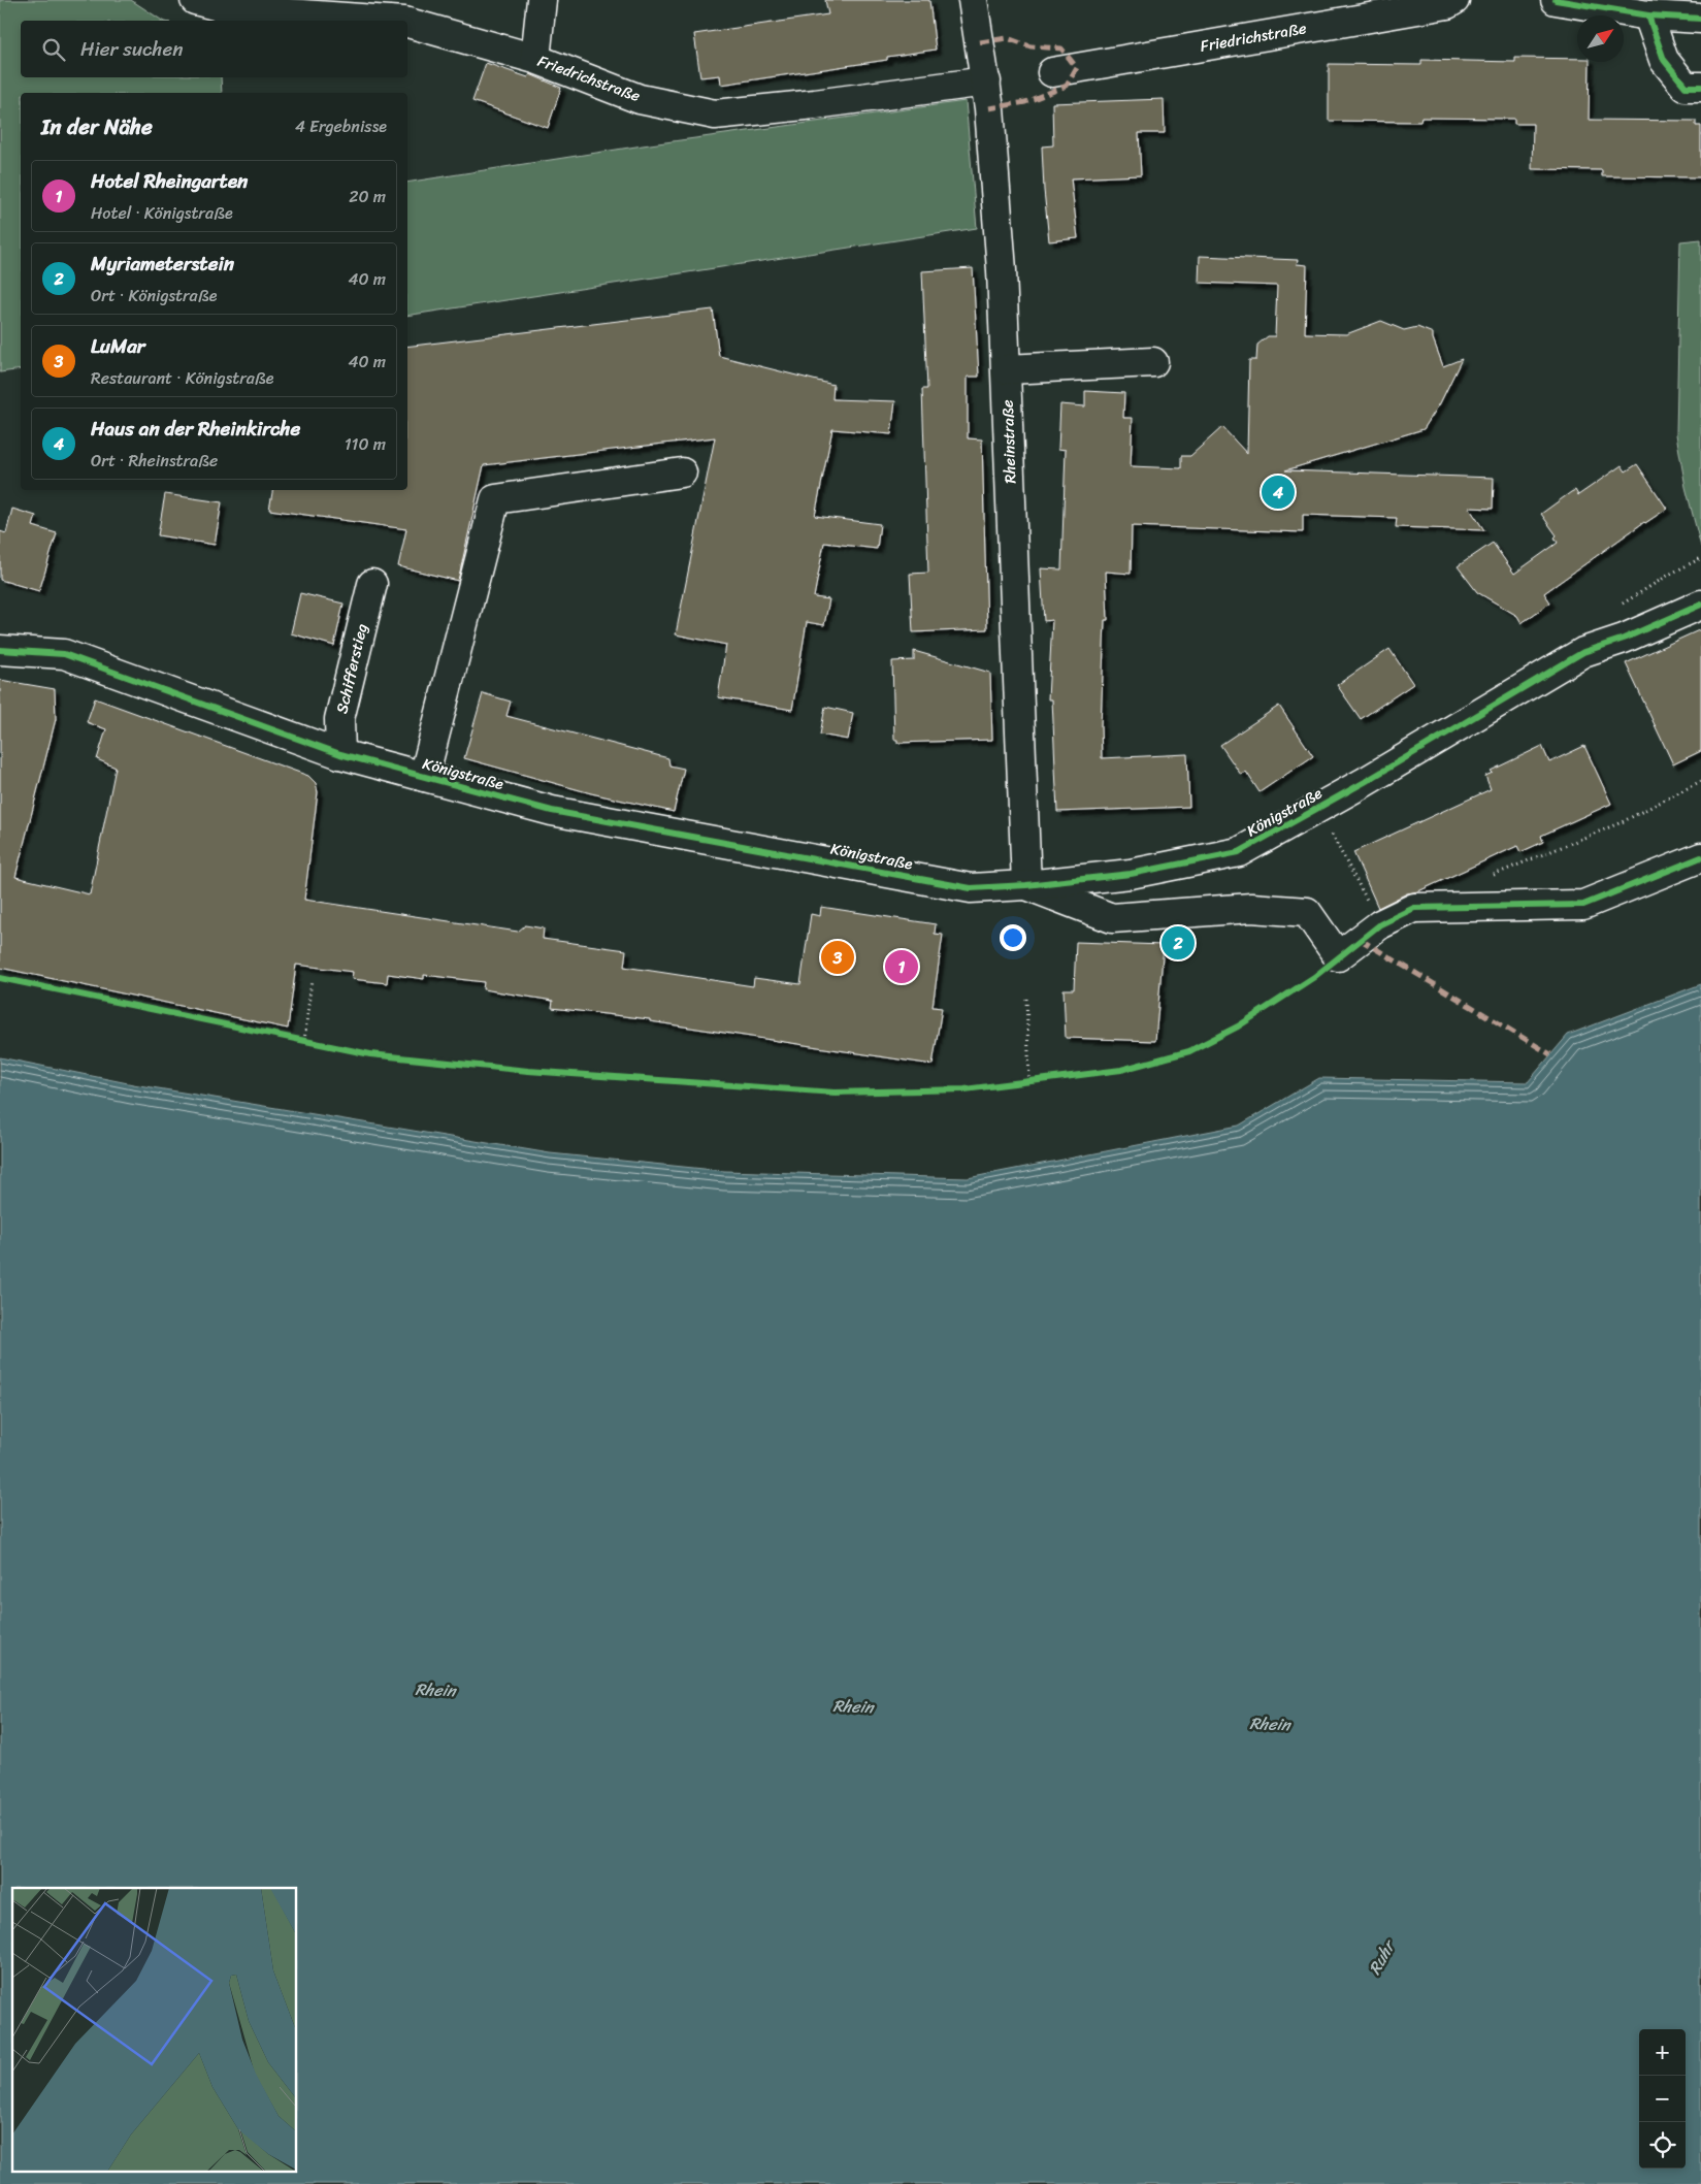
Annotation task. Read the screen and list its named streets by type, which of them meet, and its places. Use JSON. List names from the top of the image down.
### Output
{
  "streets": {
    "street": [
      "Friedrichstraße",
      "Rheinstraße",
      "Schifferstieg",
      "Königstraße"
    ]
  },
  "crossings": [
    ["Friedrichstraße", "Rheinstraße"],
    ["Rheinstraße", "Königstraße"],
    ["Schifferstieg", "Königstraße"]
  ],
  "water": ["Rhein", "Ruhr"],
  "north": "top right",
  "page": {
    "search": "Hier suchen",
    "heading": ["In der Nähe", "4 Ergebnisse"],
    "list": [
      {
        "mark": "1",
        "name": "Hotel Rheingarten",
        "note": "Hotel · Königstraße",
        "value": "20 m"
      },
      {
        "mark": "2",
        "name": "Myriameterstein",
        "note": "Ort · Königstraße",
        "value": "40 m"
      },
      {
        "mark": "3",
        "name": "LuMar",
        "note": "Restaurant · Königstraße",
        "value": "40 m"
      },
      {
        "mark": "4",
        "name": "Haus an der Rheinkirche",
        "note": "Ort · Rheinstraße",
        "value": "110 m"
      }
    ],
    "pins": [
      "4",
      "2",
      "3",
      "1"
    ],
    "map_buttons": ["+", "−"]
  }
}
